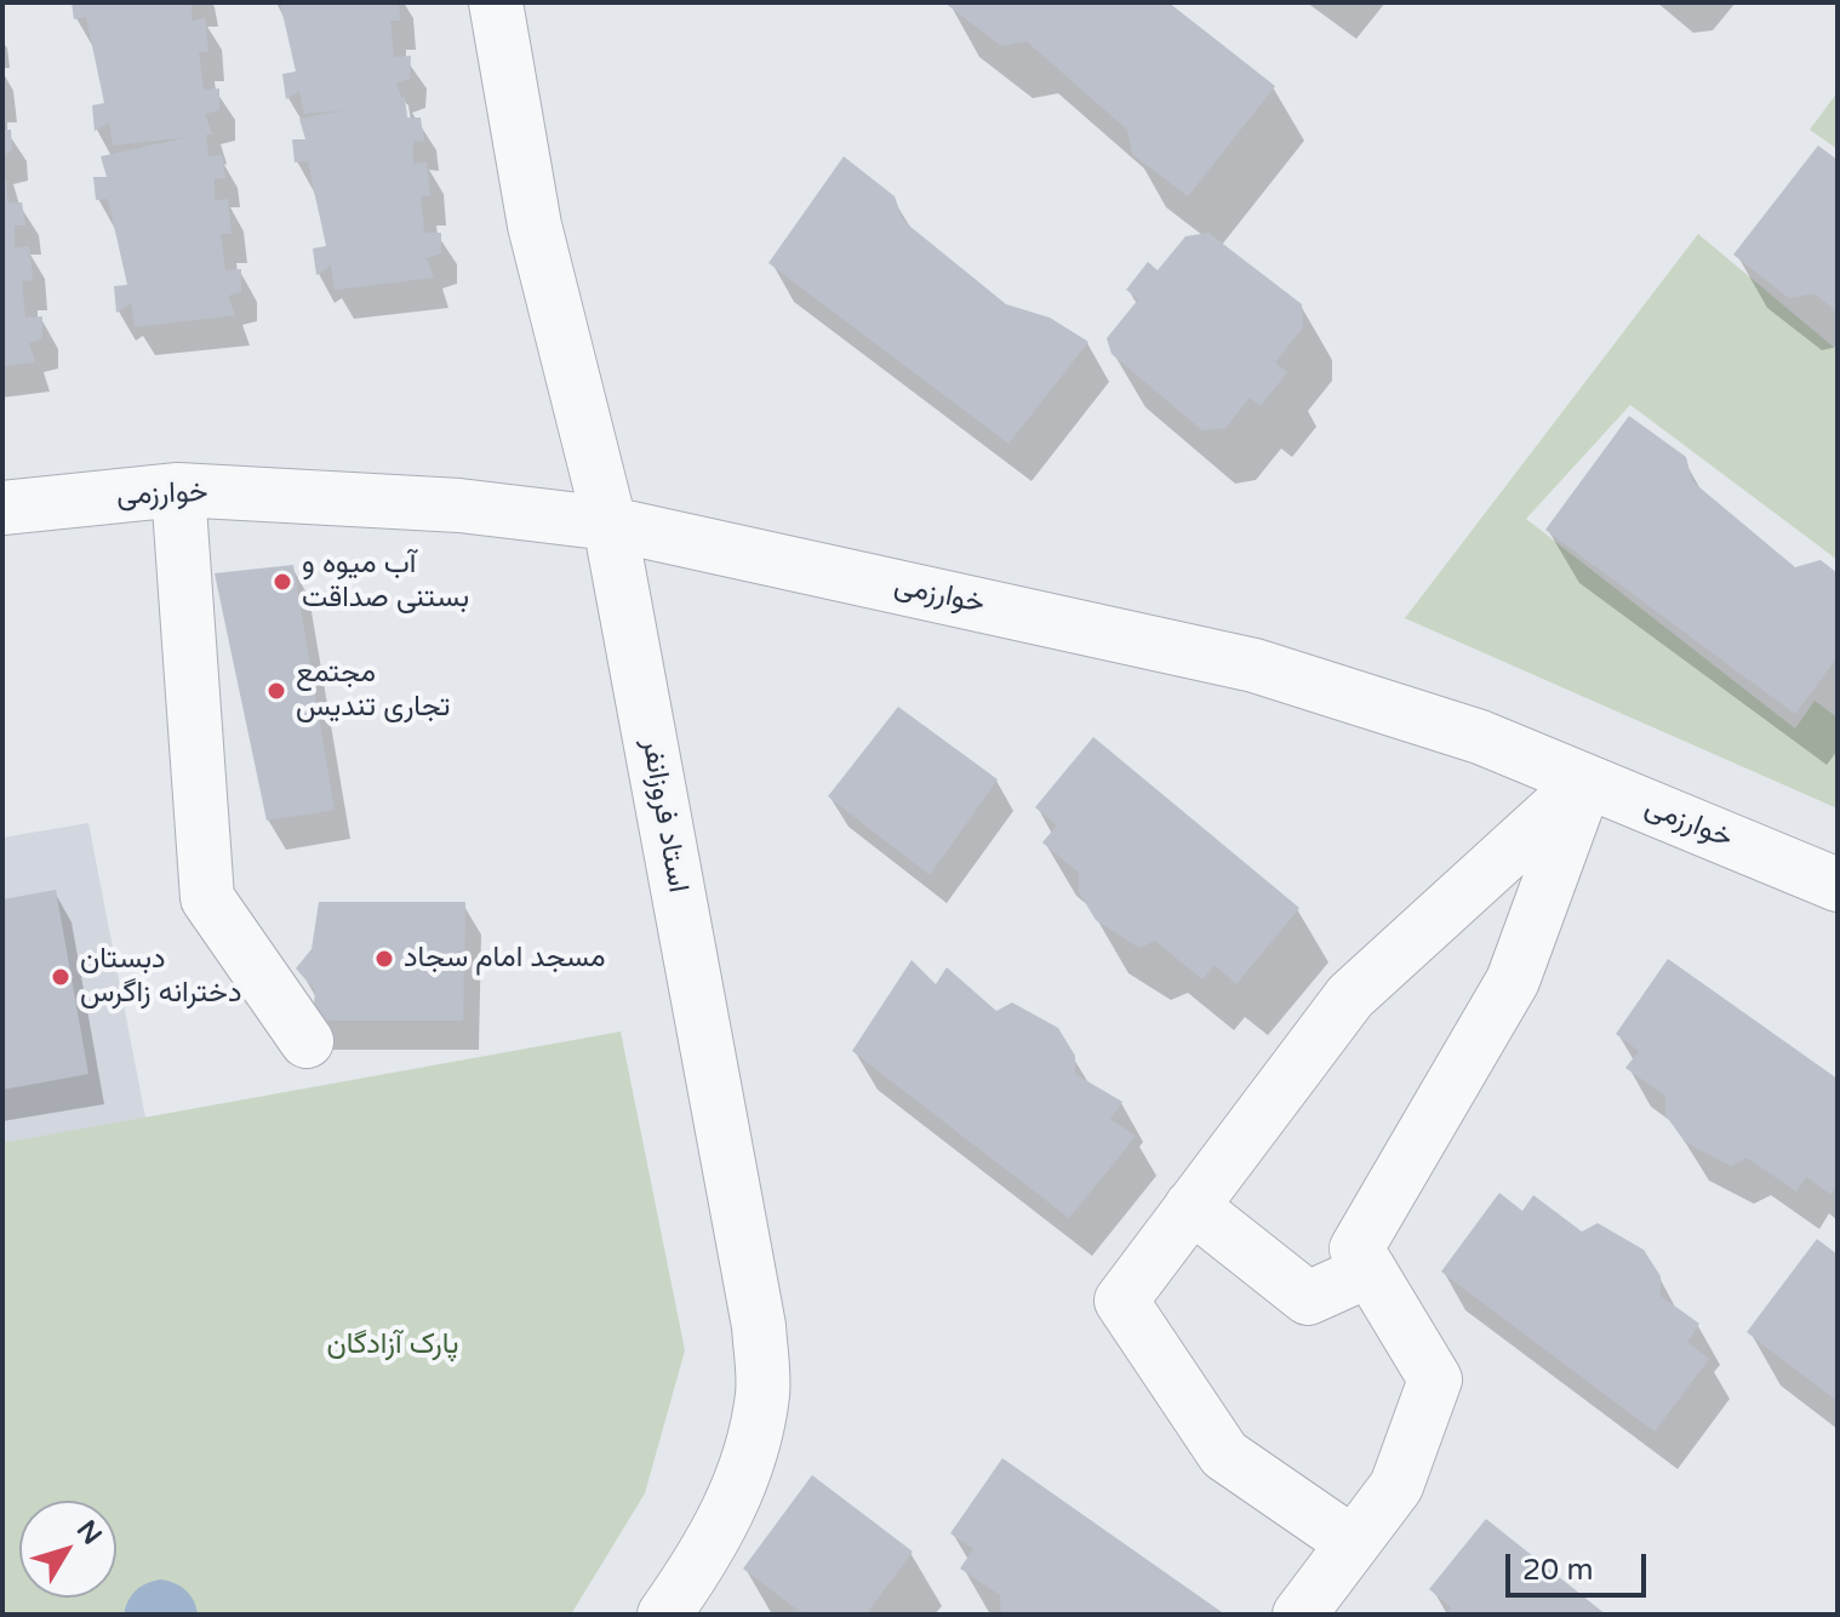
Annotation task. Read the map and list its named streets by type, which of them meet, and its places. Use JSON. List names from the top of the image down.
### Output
{
  "streets": {
    "street": ["خوارزمی", "استاد فروزانفر"]
  },
  "crossings": [
    ["خوارزمی", "استاد فروزانفر"]
  ],
  "parks": ["پارک آزادگان"],
  "places": [
    "آب میوه و بستنی صداقت",
    "مجتمع تجاری تندیس",
    "مسجد امام سجاد",
    "دبستان دخترانه زاگرس"
  ],
  "scale_bar": "20 m",
  "north": "top right"
}
